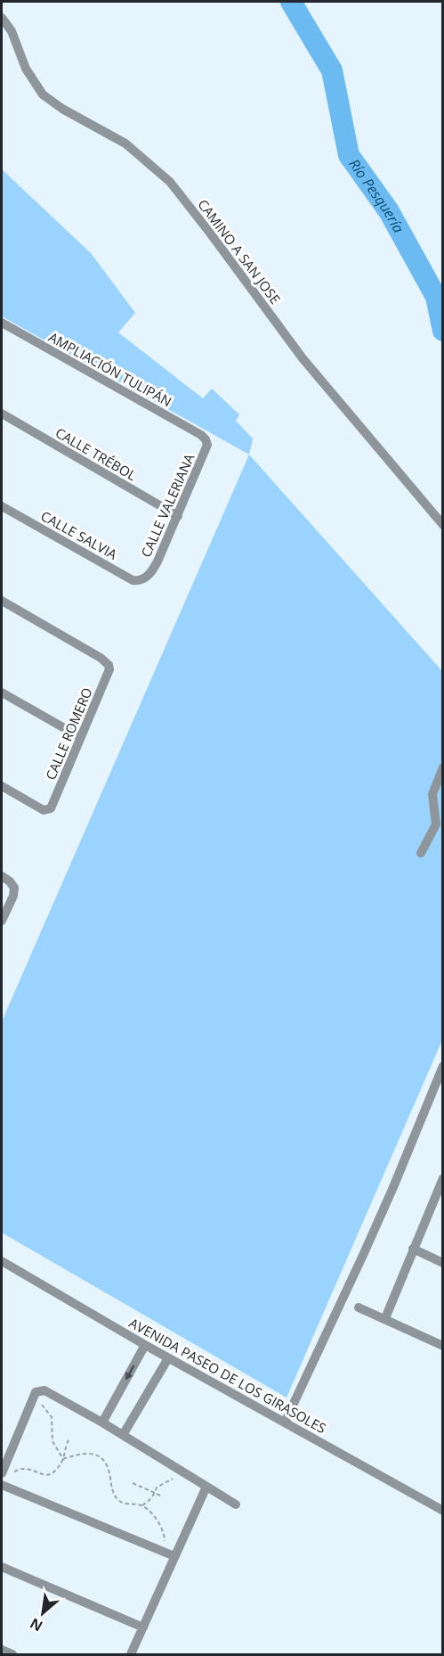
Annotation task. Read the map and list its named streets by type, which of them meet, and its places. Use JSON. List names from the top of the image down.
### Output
{
  "streets": {
    "street": [
      "CAMINO A SAN JOSE",
      "AMPLIACIÓN TULIPÁN",
      "CALLE TRÉBOL",
      "CALLE VALERIANA",
      "CALLE SALVIA",
      "CALLE ROMERO",
      "AVENIDA PASEO DE LOS GIRASOLES"
    ]
  },
  "crossings": [
    ["AMPLIACIÓN TULIPÁN", "CALLE VALERIANA"],
    ["CALLE TRÉBOL", "CALLE VALERIANA"],
    ["CALLE VALERIANA", "CALLE SALVIA"]
  ],
  "water": ["Río Pesquería"],
  "north": "bottom left"
}
